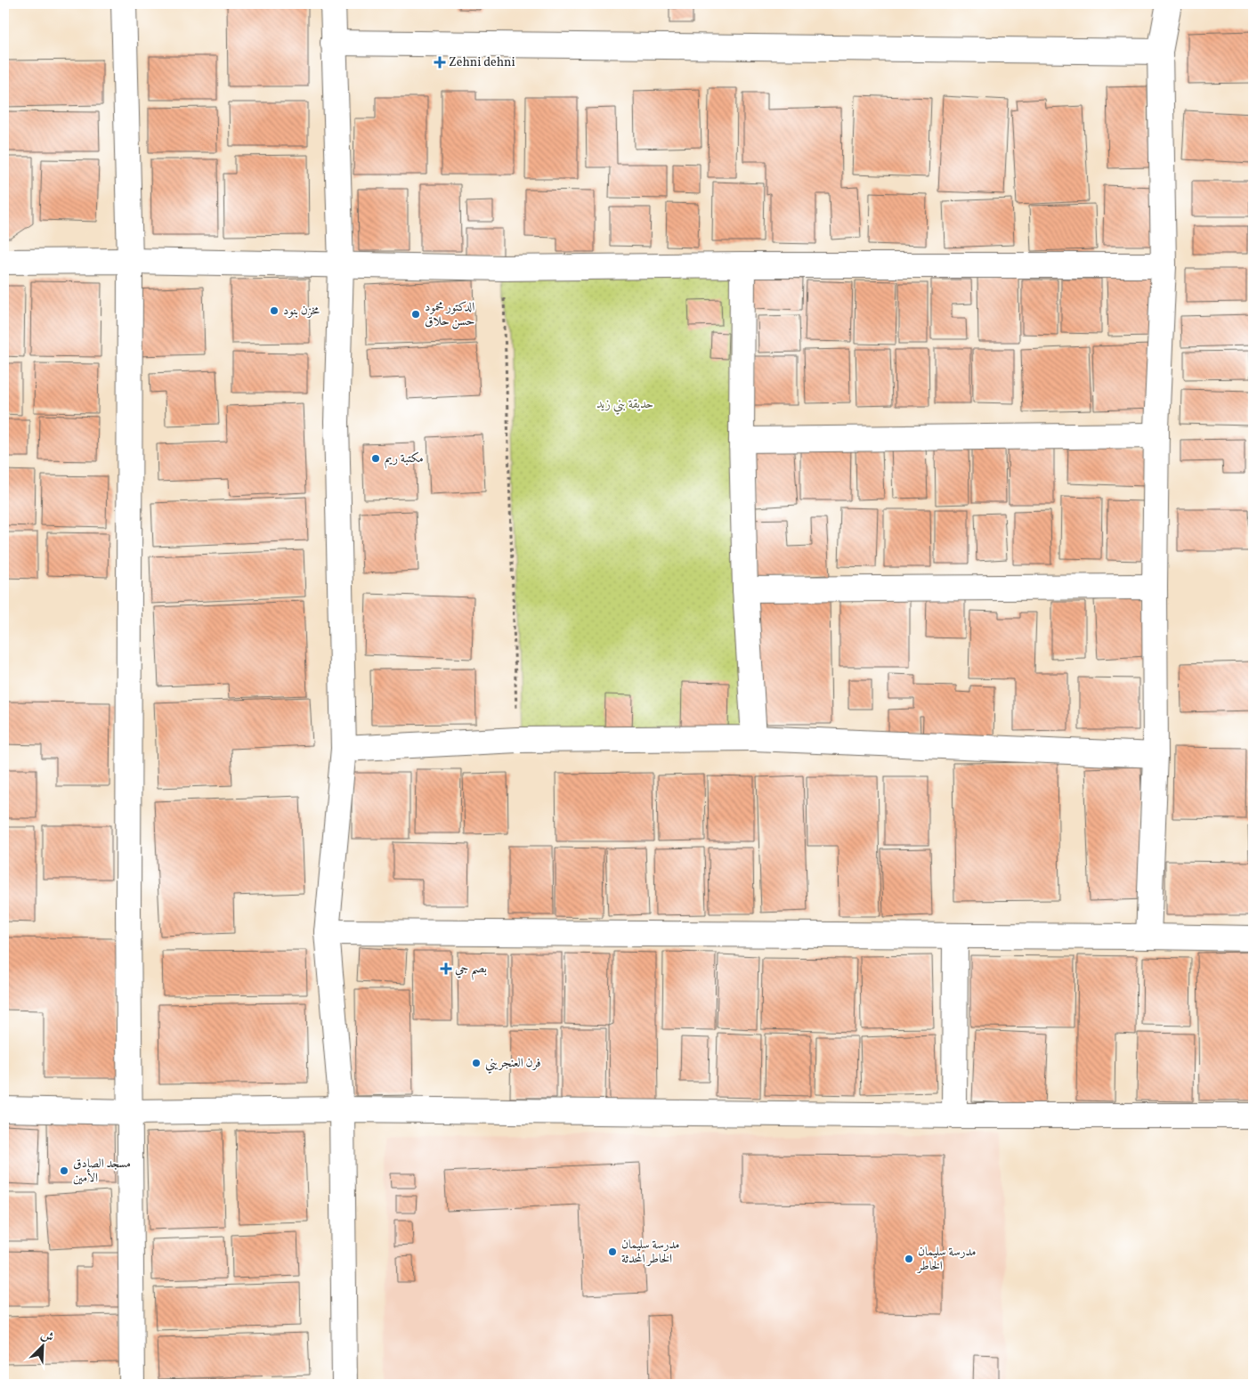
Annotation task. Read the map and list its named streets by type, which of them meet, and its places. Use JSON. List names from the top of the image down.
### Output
{
  "parks": ["حديقة بني زيد"],
  "places": {
    "health": ["Zehni dehni", "بصم جي"],
    "other": [
      "مخزن بنود",
      "الدكتور محمود حسن حلاق",
      "مكتبة ريم",
      "فرن العنجريني",
      "مسجد الصادق الأمين",
      "مدرسة سليمان الخاطر المحدثة",
      "مدرسة سليمان الخاطر"
    ]
  },
  "north": "top right"
}
